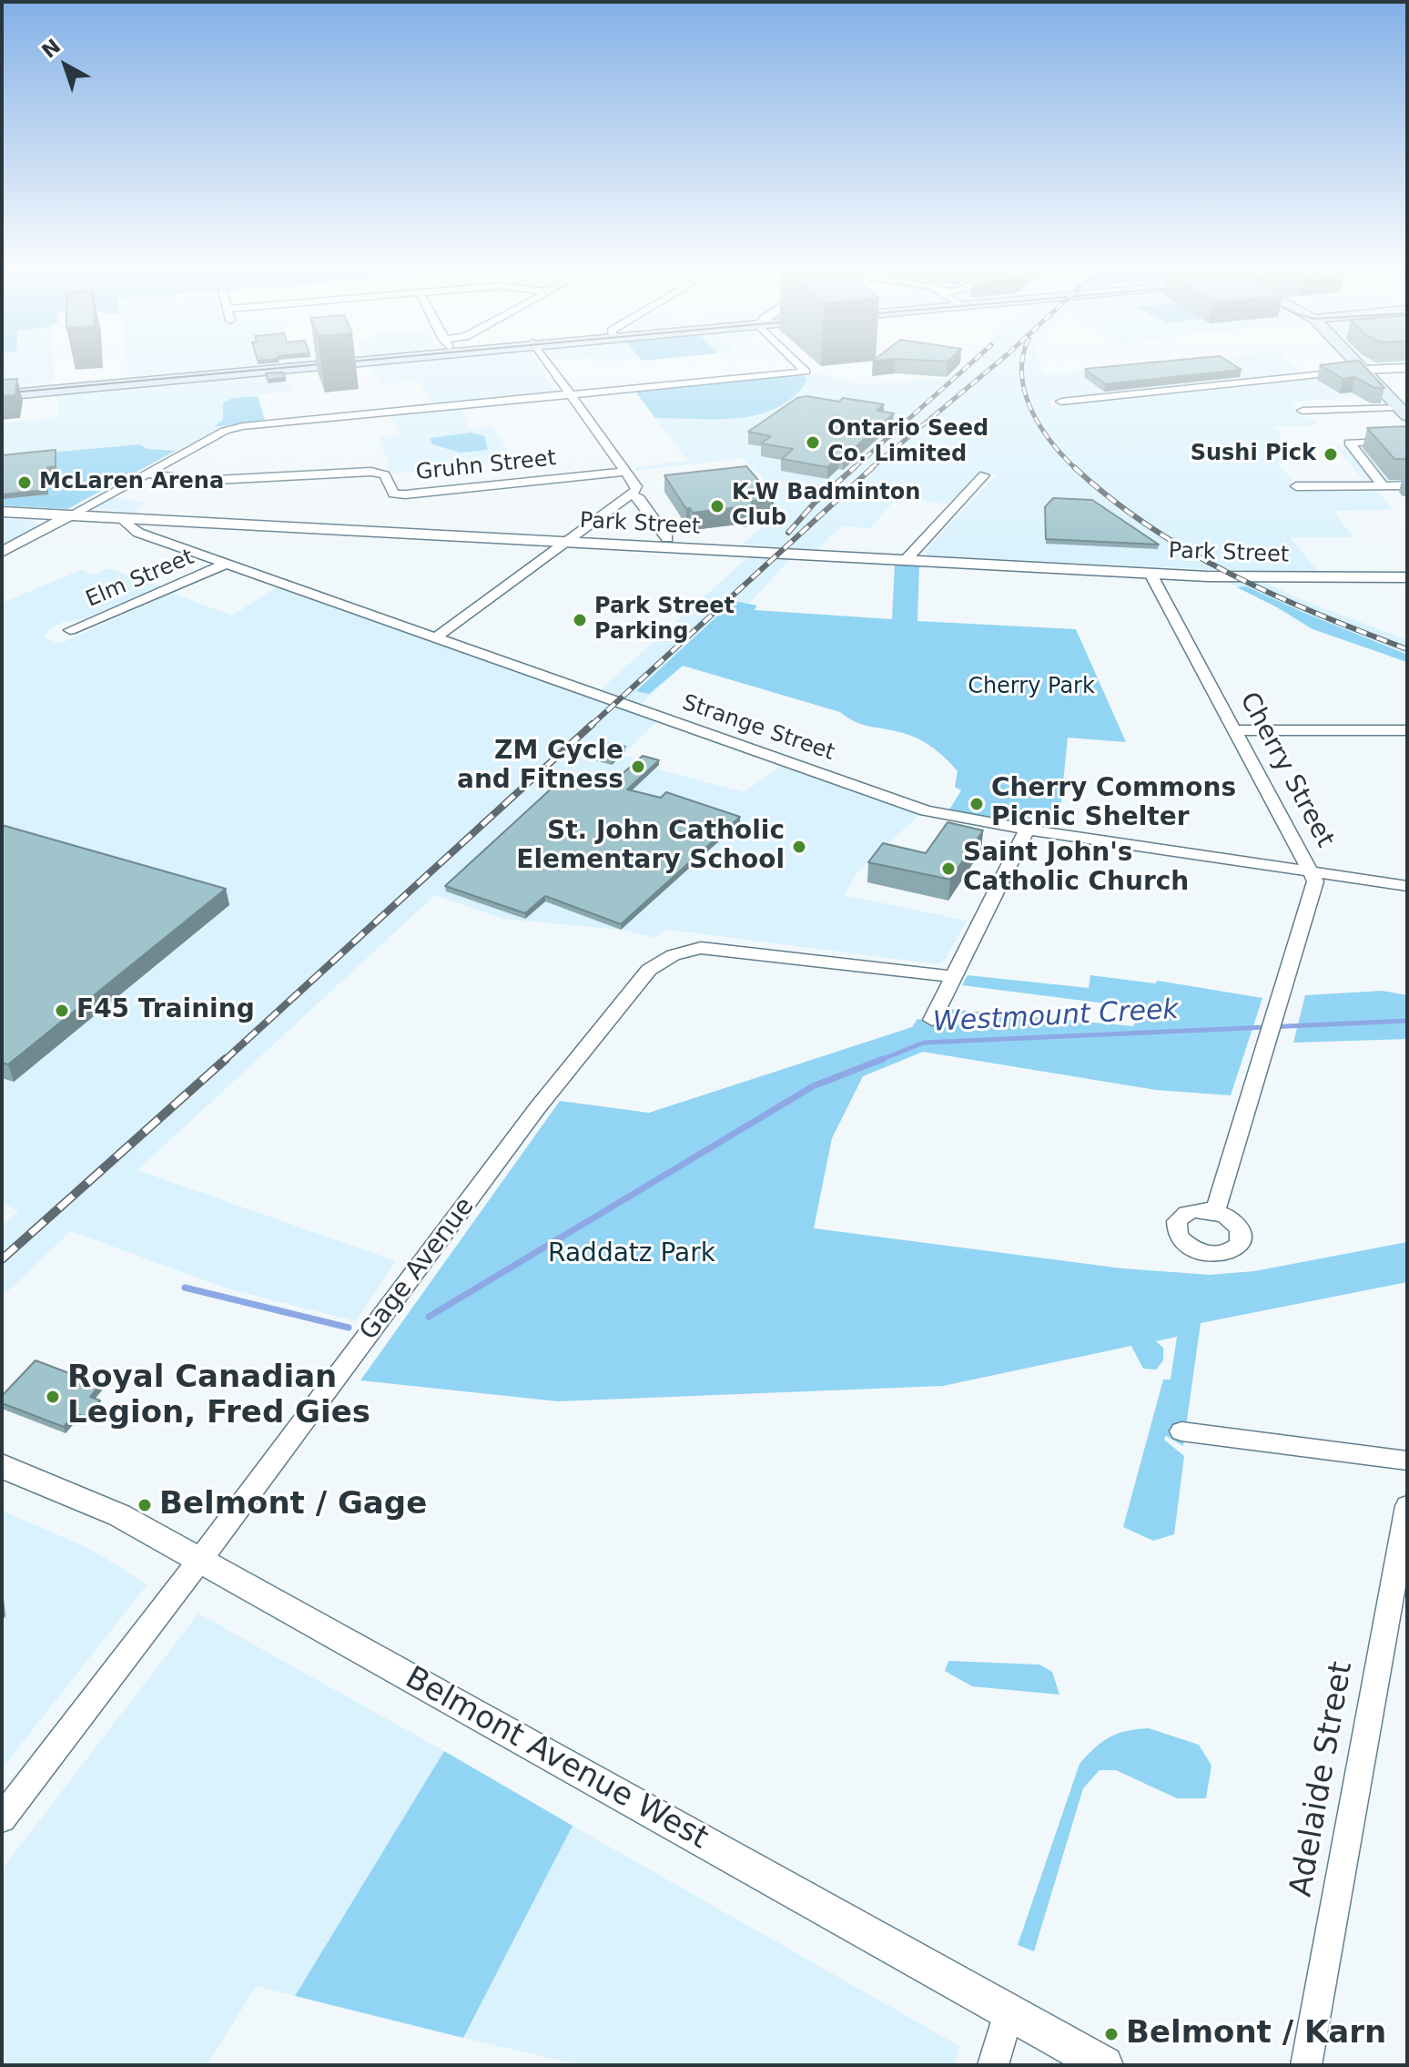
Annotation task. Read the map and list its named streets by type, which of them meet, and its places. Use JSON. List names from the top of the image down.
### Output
{
  "streets": {
    "street": [
      "Gruhn Street",
      "Park Street",
      "Elm Street",
      "Strange Street",
      "Cherry Street",
      "Gage Avenue",
      "Belmont Avenue West",
      "Adelaide Street"
    ]
  },
  "crossings": [
    ["Park Street", "Strange Street"],
    ["Park Street", "Cherry Street"],
    ["Elm Street", "Strange Street"],
    ["Strange Street", "Cherry Street"],
    ["Gage Avenue", "Belmont Avenue West"]
  ],
  "water": ["Westmount Creek"],
  "parks": ["Cherry Park", "Raddatz Park"],
  "places": [
    "Ontario Seed Co. Limited",
    "Sushi Pick",
    "McLaren Arena",
    "K-W Badminton Club",
    "Park Street Parking",
    "ZM Cycle and Fitness",
    "Cherry Commons Picnic Shelter",
    "St. John Catholic Elementary School",
    "Saint John's Catholic Church",
    "F45 Training",
    "Royal Canadian Legion, Fred Gies",
    "Belmont / Gage",
    "Belmont / Karn"
  ],
  "north": "top left"
}
